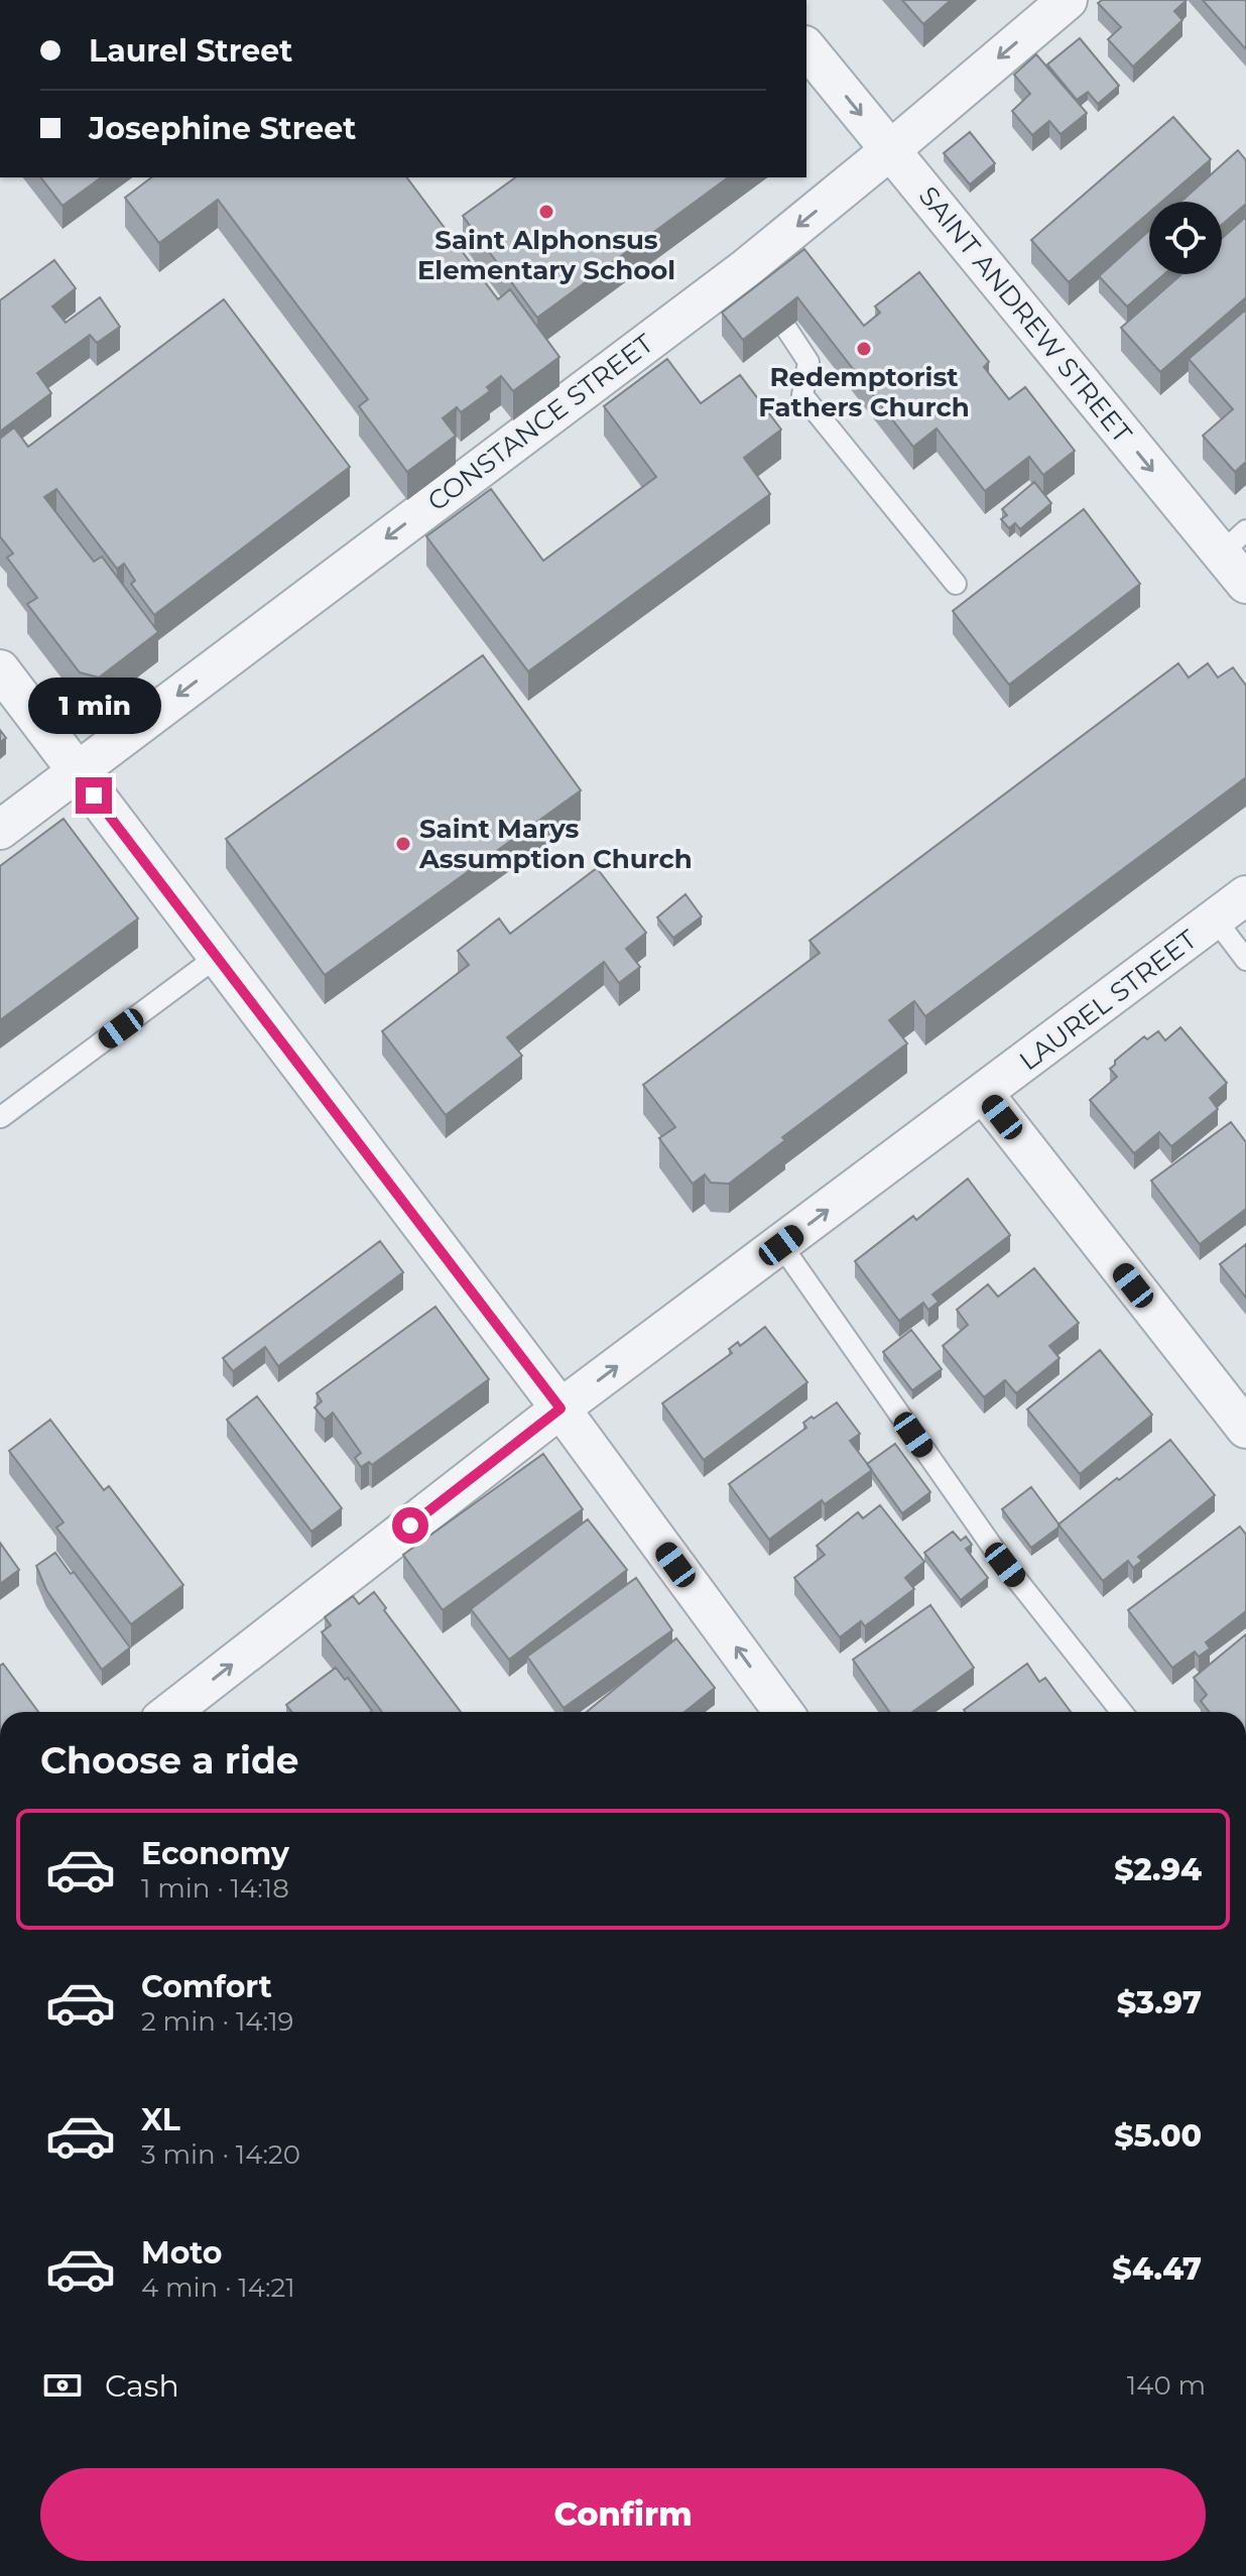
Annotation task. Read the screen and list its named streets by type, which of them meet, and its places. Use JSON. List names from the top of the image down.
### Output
{
  "streets": {
    "street": ["SAINT ANDREW STREET", "CONSTANCE STREET", "LAUREL STREET"]
  },
  "crossings": [
    ["SAINT ANDREW STREET", "CONSTANCE STREET"]
  ],
  "one_way": ["SAINT ANDREW STREET", "CONSTANCE STREET", "LAUREL STREET"],
  "places": ["Saint Alphonsus Elementary School", "Redemptorist Fathers Church", "Saint Marys Assumption Church"],
  "page": {
    "banner": ["Laurel Street", "Josephine Street"],
    "bubble": "1 min",
    "heading": "Choose a ride",
    "list": [
      {
        "name": "Economy",
        "note": "1 min · 14:18",
        "value": "$2.94"
      },
      {
        "name": "Comfort",
        "note": "2 min · 14:19",
        "value": "$3.97"
      },
      {
        "name": "XL",
        "note": "3 min · 14:20",
        "value": "$5.00"
      },
      {
        "name": "Moto",
        "note": "4 min · 14:21",
        "value": "$4.47"
      }
    ],
    "pay": ["Cash", "140 m"],
    "buttons": "Confirm"
  }
}
